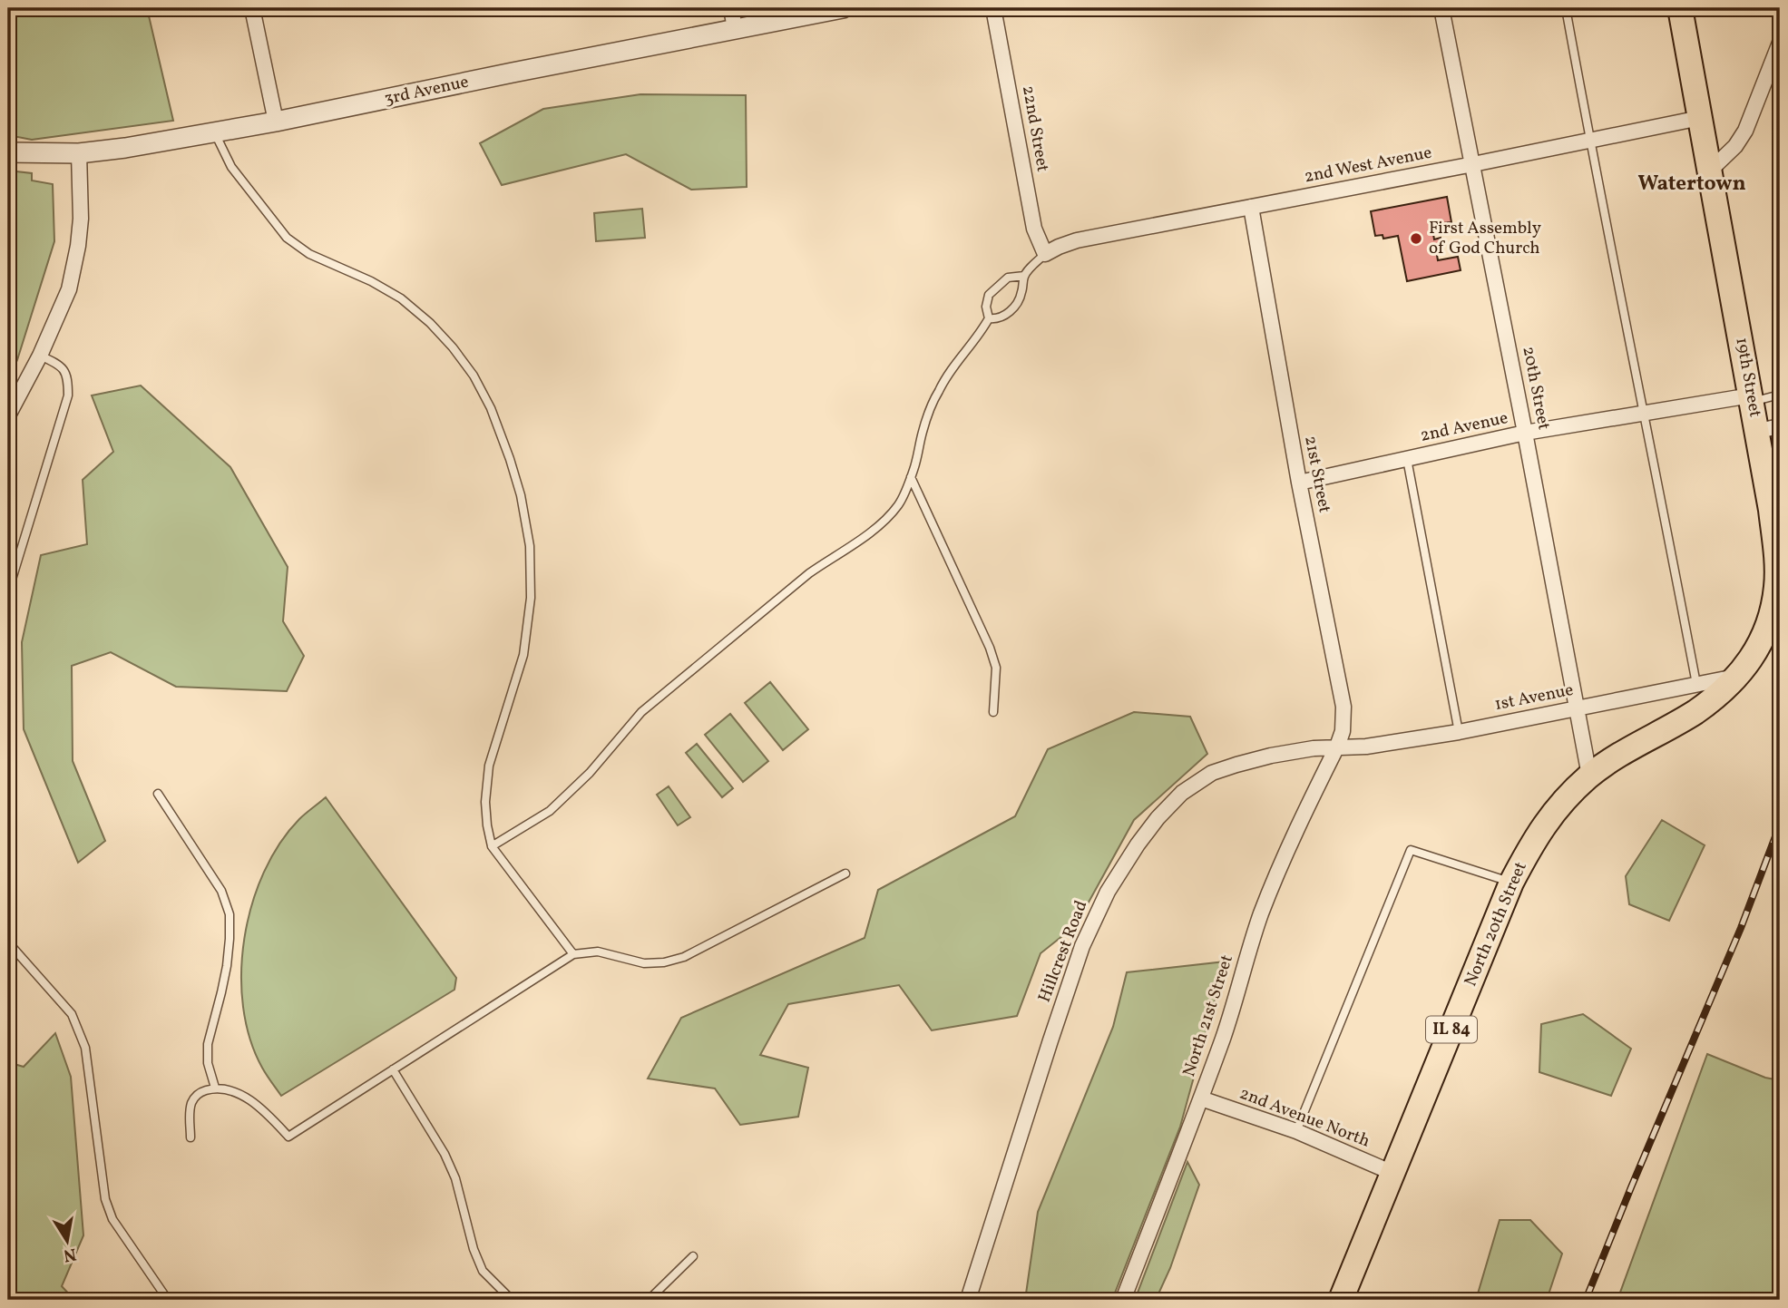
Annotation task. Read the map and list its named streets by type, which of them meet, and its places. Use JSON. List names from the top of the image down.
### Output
{
  "streets": {
    "main road": ["19th Street", "North 20th Street", "IL 84"],
    "street": [
      "3rd Avenue",
      "22nd Street",
      "2nd West Avenue",
      "20th Street",
      "2nd Avenue",
      "21st Street",
      "1st Avenue",
      "Hillcrest Road",
      "North 21st Street",
      "2nd Avenue North"
    ]
  },
  "crossings": [
    ["22nd Street", "2nd West Avenue"],
    ["2nd West Avenue", "19th Street"],
    ["2nd West Avenue", "20th Street"],
    ["2nd West Avenue", "21st Street"],
    ["19th Street", "20th Street"],
    ["19th Street", "2nd Avenue"],
    ["19th Street", "1st Avenue"],
    ["19th Street", "North 20th Street"],
    ["20th Street", "2nd Avenue"],
    ["20th Street", "1st Avenue"],
    ["20th Street", "North 20th Street"],
    ["2nd Avenue", "21st Street"],
    ["21st Street", "1st Avenue"],
    ["21st Street", "Hillcrest Road"],
    ["21st Street", "North 21st Street"],
    ["1st Avenue", "Hillcrest Road"],
    ["1st Avenue", "North 21st Street"],
    ["North 20th Street", "2nd Avenue North"],
    ["Hillcrest Road", "North 21st Street"],
    ["North 21st Street", "2nd Avenue North"]
  ],
  "districts": ["Watertown"],
  "places": ["First Assembly of God Church"],
  "north": "bottom"
}
